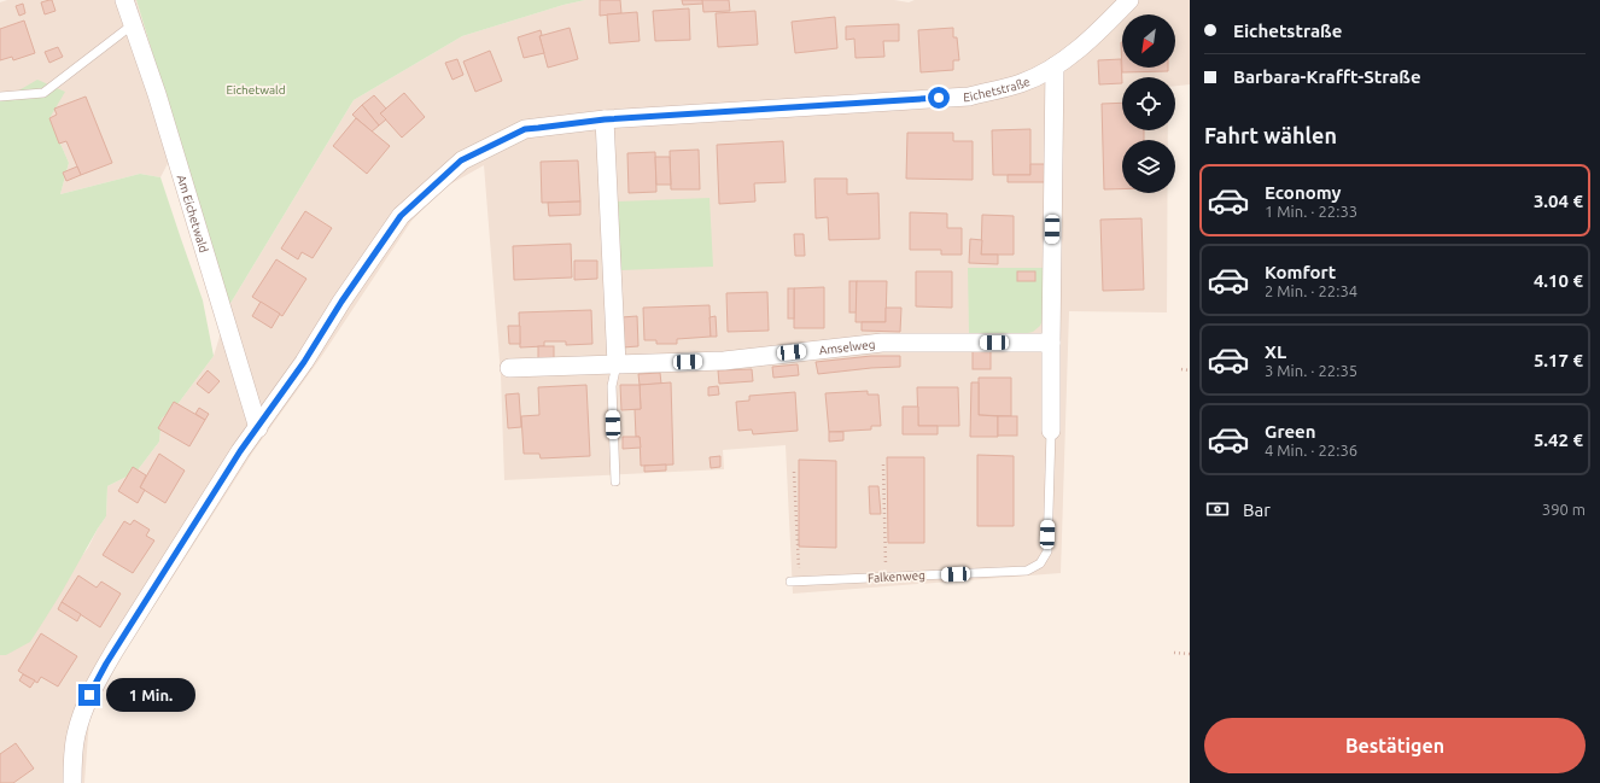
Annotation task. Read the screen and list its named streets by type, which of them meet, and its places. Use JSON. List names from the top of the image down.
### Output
{
  "streets": {
    "street": ["Eichetstraße", "Am Eichetwald", "Amselweg"],
    "lane": ["Falkenweg"]
  },
  "crossings": [
    ["Eichetstraße", "Am Eichetwald"]
  ],
  "parks": ["Eichetwald"],
  "north": "bottom left",
  "page": {
    "banner": ["Eichetstraße", "Barbara-Krafft-Straße"],
    "heading": "Fahrt wählen",
    "list": [
      {
        "name": "Economy",
        "note": "1 Min. · 22:33",
        "value": "3.04 €"
      },
      {
        "name": "Komfort",
        "note": "2 Min. · 22:34",
        "value": "4.10 €"
      },
      {
        "name": "XL",
        "note": "3 Min. · 22:35",
        "value": "5.17 €"
      },
      {
        "name": "Green",
        "note": "4 Min. · 22:36",
        "value": "5.42 €"
      }
    ],
    "pay": ["Bar", "390 m"],
    "bubble": "1 Min.",
    "buttons": "Bestätigen"
  }
}
